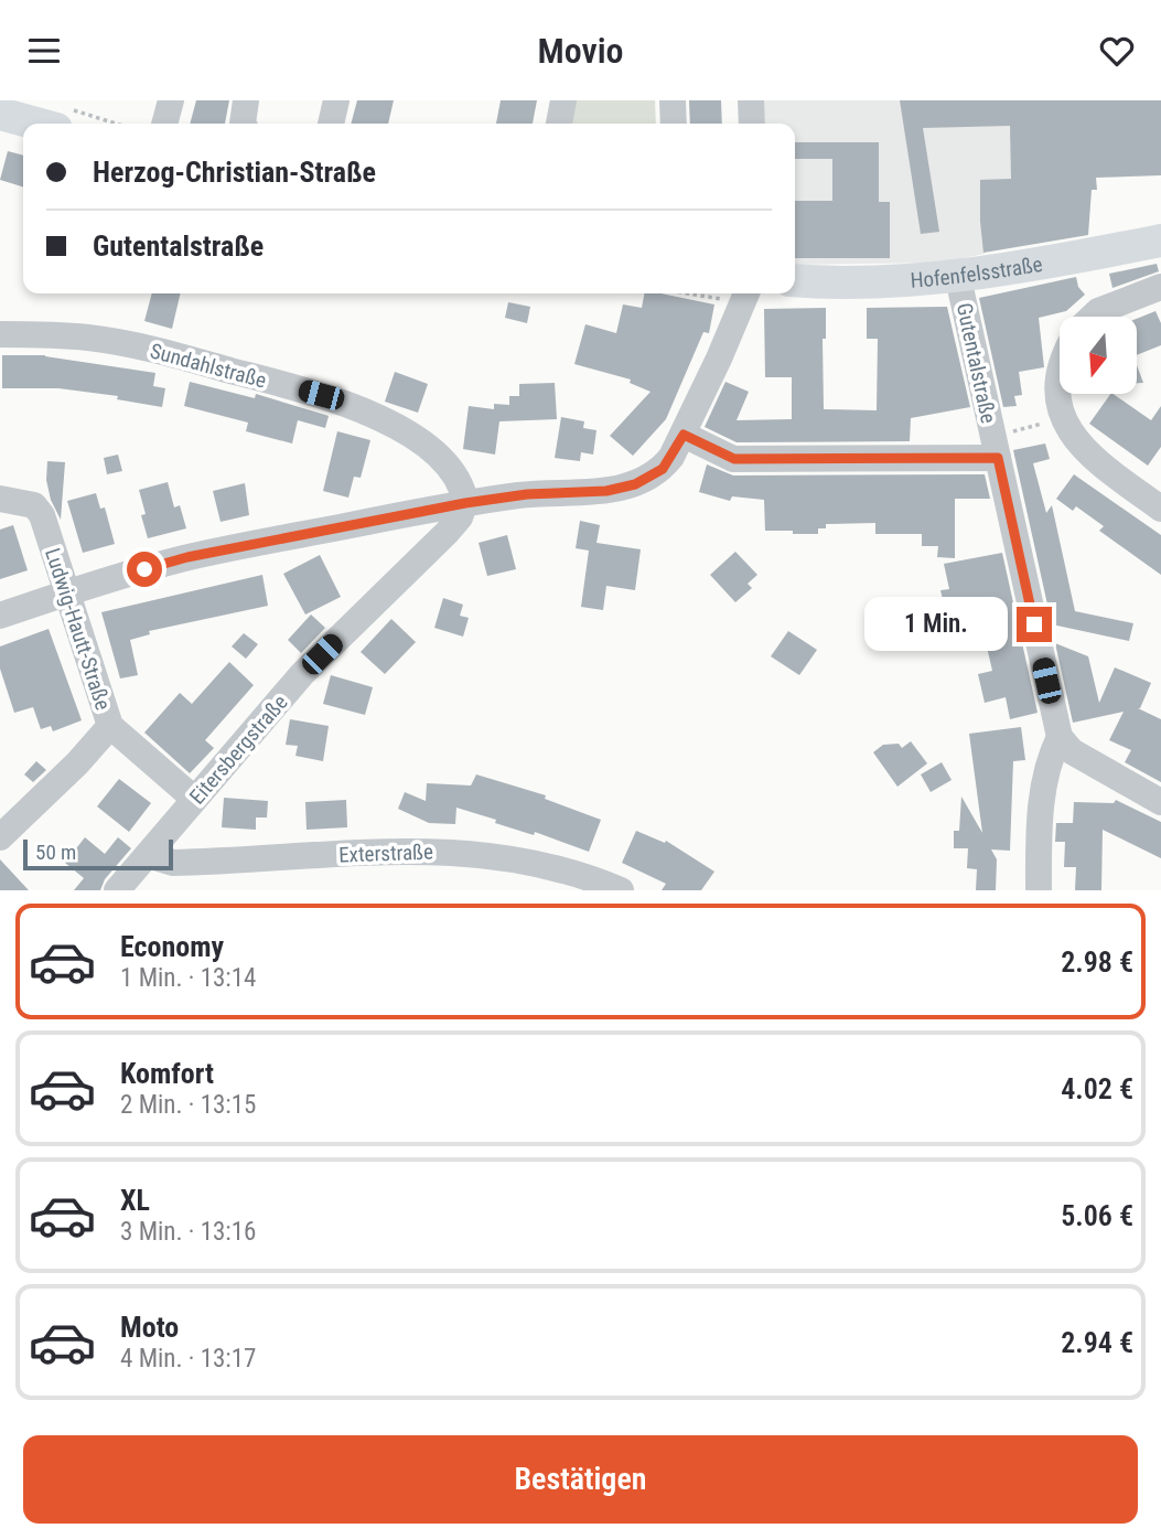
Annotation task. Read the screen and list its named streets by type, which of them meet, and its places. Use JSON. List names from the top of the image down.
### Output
{
  "streets": {
    "main road": ["Hofenfelsstraße"],
    "street": [
      "Gutentalstraße",
      "Sundahlstraße",
      "Ludwig-Hautt-Straße",
      "Eitersbergstraße",
      "Exterstraße"
    ]
  },
  "crossings": [
    ["Hofenfelsstraße", "Gutentalstraße"],
    ["Sundahlstraße", "Eitersbergstraße"],
    ["Ludwig-Hautt-Straße", "Eitersbergstraße"],
    ["Eitersbergstraße", "Exterstraße"]
  ],
  "scale_bar": "50 m",
  "north": "bottom",
  "page": {
    "header": "Movio",
    "banner": ["Herzog-Christian-Straße", "Gutentalstraße"],
    "bubble": "1 Min.",
    "scale": "50 m",
    "list": [
      {
        "name": "Economy",
        "note": "1 Min. · 13:14",
        "value": "2.98 €"
      },
      {
        "name": "Komfort",
        "note": "2 Min. · 13:15",
        "value": "4.02 €"
      },
      {
        "name": "XL",
        "note": "3 Min. · 13:16",
        "value": "5.06 €"
      },
      {
        "name": "Moto",
        "note": "4 Min. · 13:17",
        "value": "2.94 €"
      }
    ],
    "buttons": "Bestätigen"
  }
}
